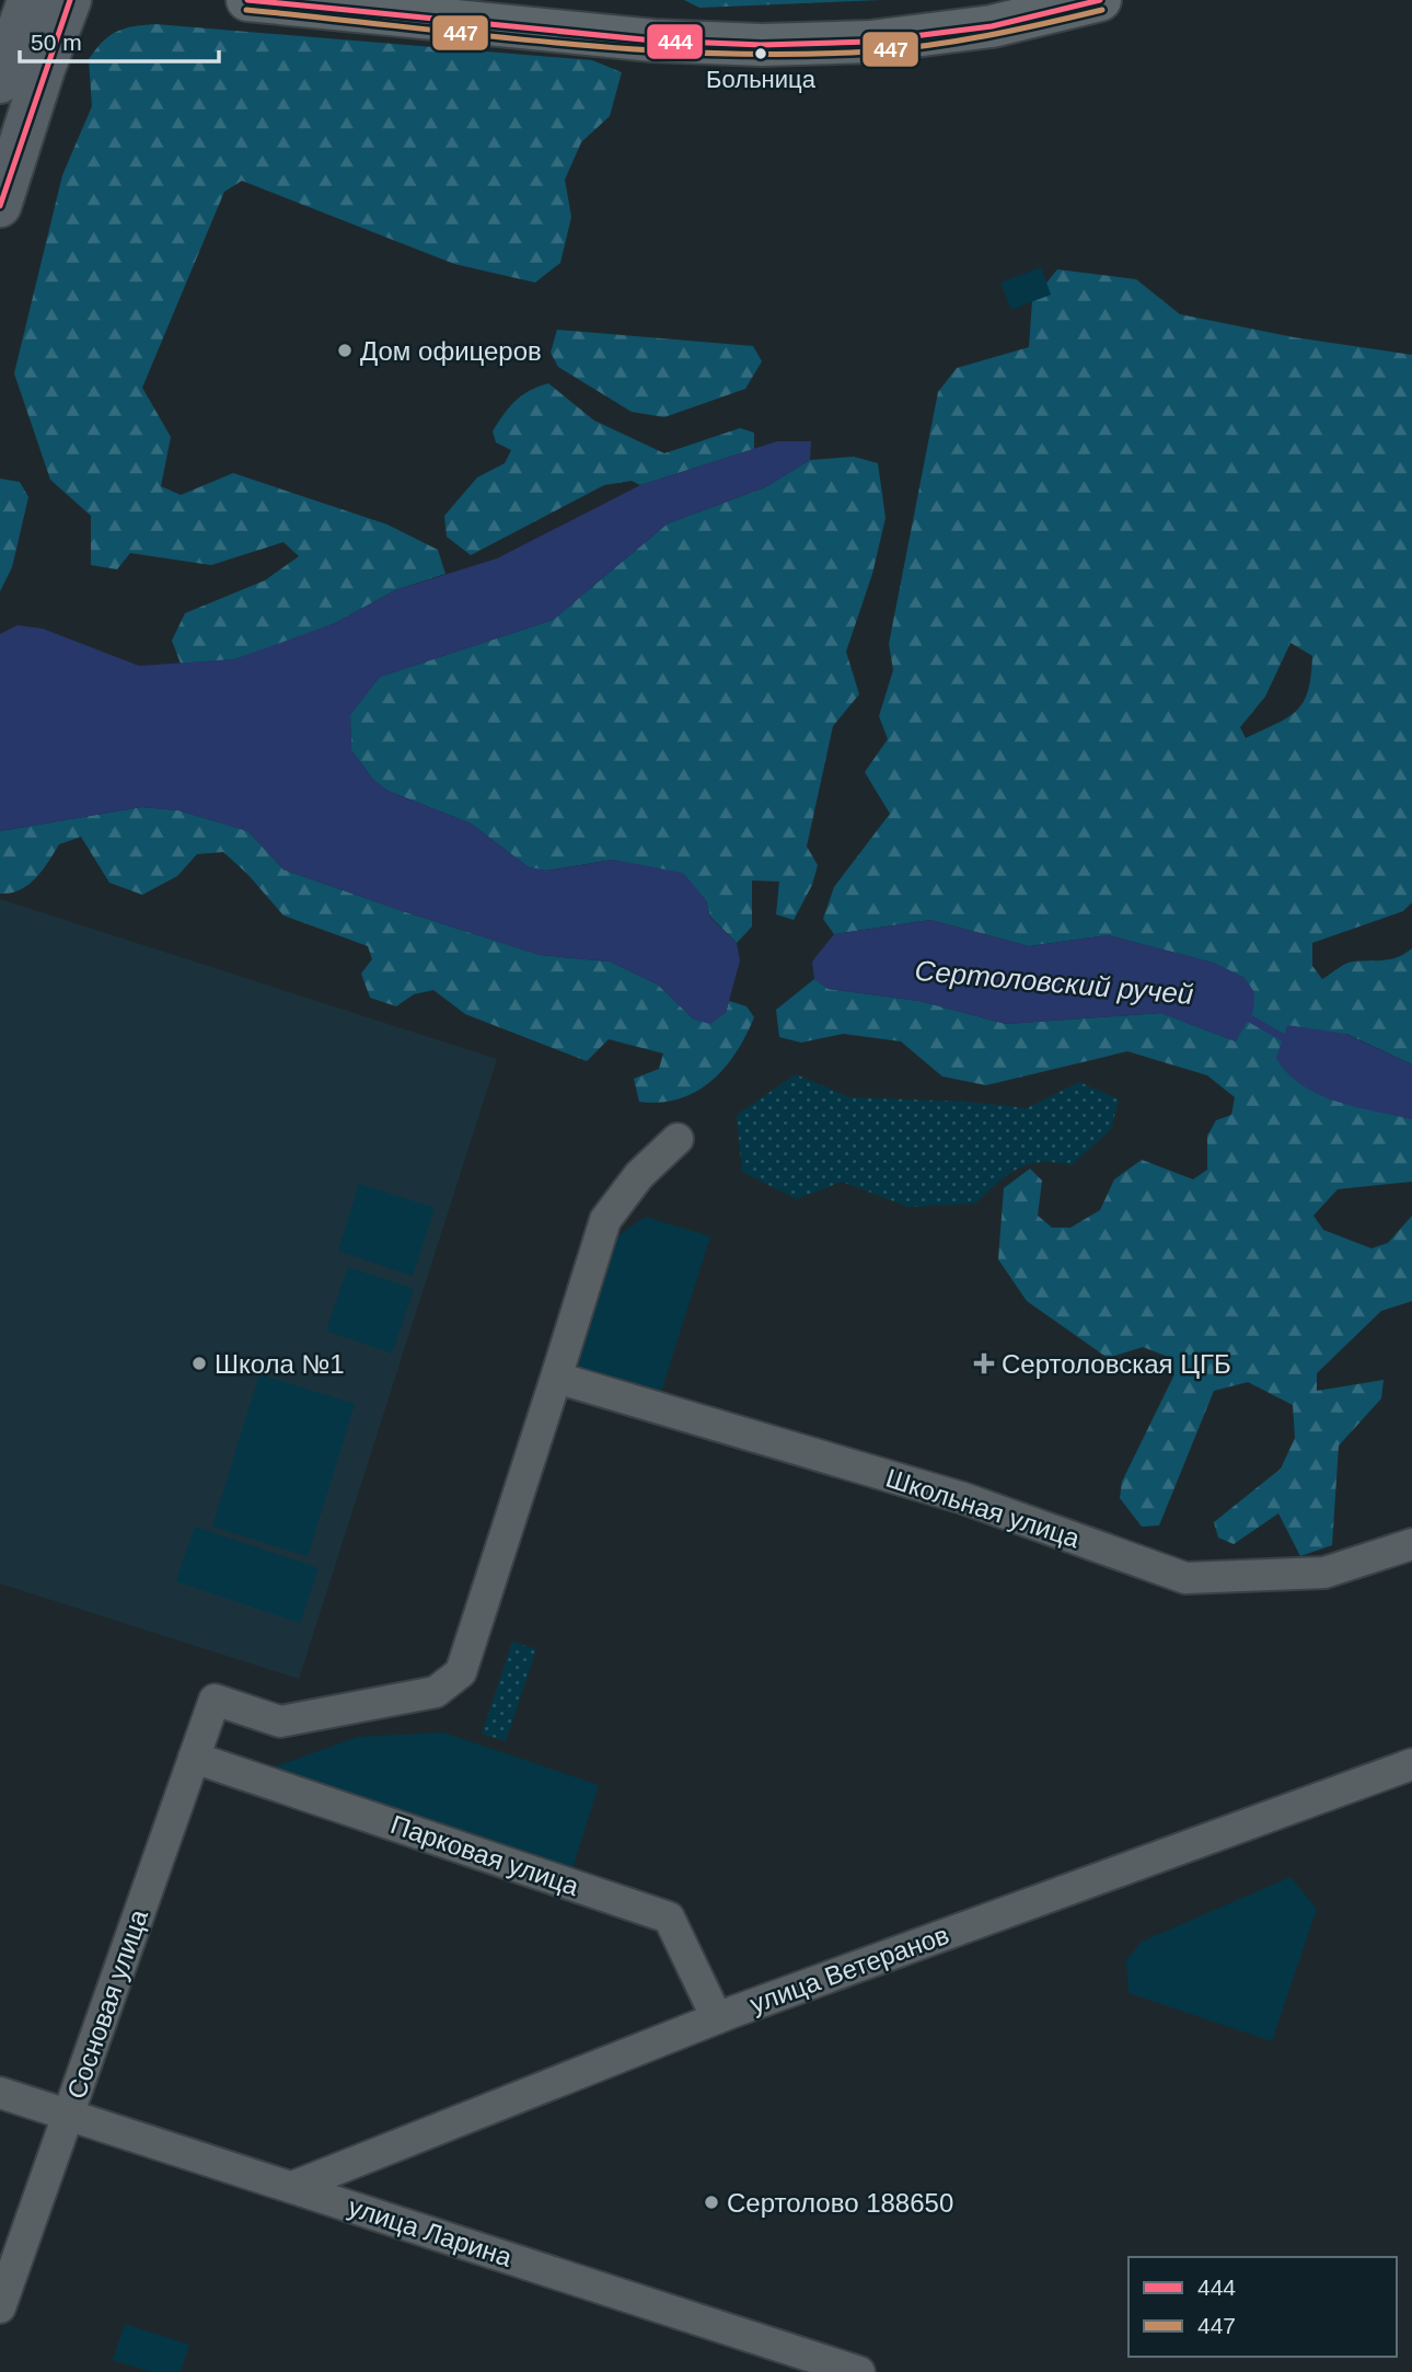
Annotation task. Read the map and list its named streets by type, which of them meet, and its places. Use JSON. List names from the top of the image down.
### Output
{
  "streets": {
    "street": [
      "Школьная улица",
      "Парковая улица",
      "улица Ветеранов",
      "Сосновая улица",
      "улица Ларина"
    ]
  },
  "crossings": [
    ["Школьная улица", "Сосновая улица"],
    ["Парковая улица", "улица Ветеранов"],
    ["Парковая улица", "Сосновая улица"],
    ["улица Ветеранов", "улица Ларина"],
    ["Сосновая улица", "улица Ларина"]
  ],
  "water": ["Сертоловский ручей"],
  "places": {
    "other": [
      "Больница",
      "Дом офицеров",
      "Школа №1",
      "Сертолово 188650"
    ],
    "health": ["Сертоловская ЦГБ"]
  },
  "lines": ["transit line 444", "transit line 447"],
  "legend": ["444", "447"],
  "scale_bar": "50 m"
}
